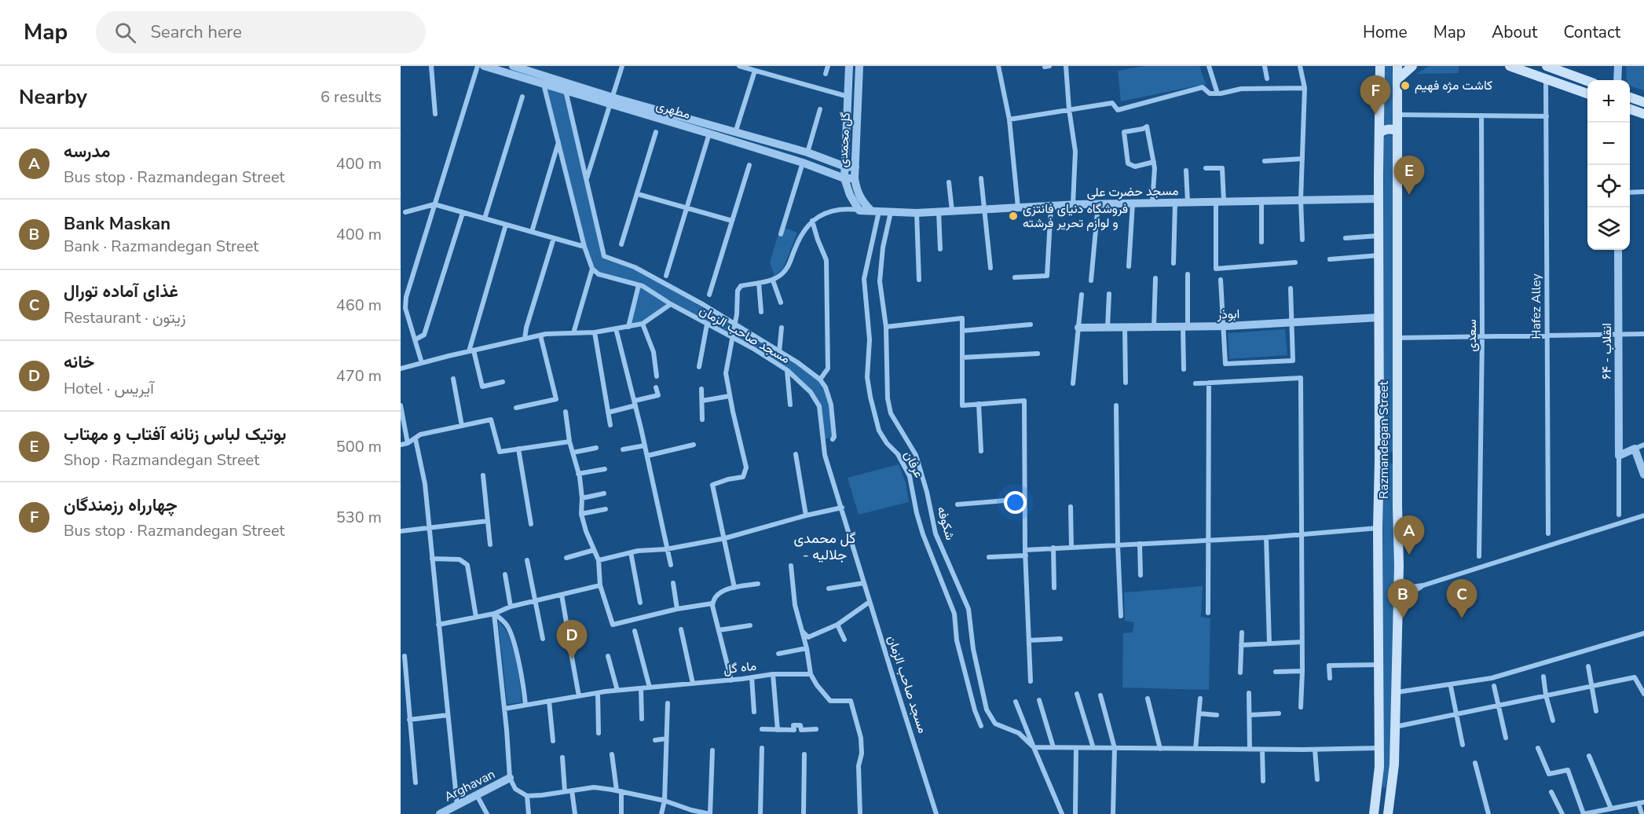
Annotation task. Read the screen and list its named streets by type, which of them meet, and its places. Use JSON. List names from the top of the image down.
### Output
{
  "streets": {
    "main road": ["Razmandegan Street"],
    "street": [
      "مطهری",
      "گل محمدی",
      "مسجد حضرت علی",
      "Hafez Alley",
      "ابوذر",
      "مسجد صاحب الزمان",
      "سعدی",
      "انقلاب - ۶۴",
      "عرفان",
      "شکوفه",
      "ماه گل",
      "Arghavan"
    ]
  },
  "crossings": [
    ["مطهری", "گل محمدی"],
    ["گل محمدی", "مسجد حضرت علی"],
    ["گل محمدی", "عرفان"],
    ["مسجد حضرت علی", "Razmandegan Street"],
    ["مسجد حضرت علی", "عرفان"],
    ["مسجد حضرت علی", "شکوفه"],
    ["ابوذر", "Razmandegan Street"]
  ],
  "districts": ["گل محمدی - جلالیه"],
  "places": ["کاشت مژه فهیم", "فروشگاه دنیای فانتزی و لوازم تحریر فرشته"],
  "page": {
    "header": "Map",
    "search": "Search here",
    "nav": [
      "Home",
      "Map",
      "About",
      "Contact"
    ],
    "heading": ["Nearby", "6 results"],
    "pins": [
      "F",
      "E",
      "A",
      "B",
      "C",
      "D"
    ],
    "map_buttons": ["+", "−"],
    "list": [
      {
        "mark": "A",
        "name": "مدرسه",
        "note": "Bus stop · Razmandegan Street",
        "value": "400 m"
      },
      {
        "mark": "B",
        "name": "Bank Maskan",
        "note": "Bank · Razmandegan Street",
        "value": "400 m"
      },
      {
        "mark": "C",
        "name": "غذای آماده تورال",
        "note": "Restaurant · زیتون",
        "value": "460 m"
      },
      {
        "mark": "D",
        "name": "خانه",
        "note": "Hotel · آیریس",
        "value": "470 m"
      },
      {
        "mark": "E",
        "name": "بوتیک لباس زنانه آفتاب و مهتاب",
        "note": "Shop · Razmandegan Street",
        "value": "500 m"
      },
      {
        "mark": "F",
        "name": "چهارراه رزمندگان",
        "note": "Bus stop · Razmandegan Street",
        "value": "530 m"
      }
    ]
  }
}
